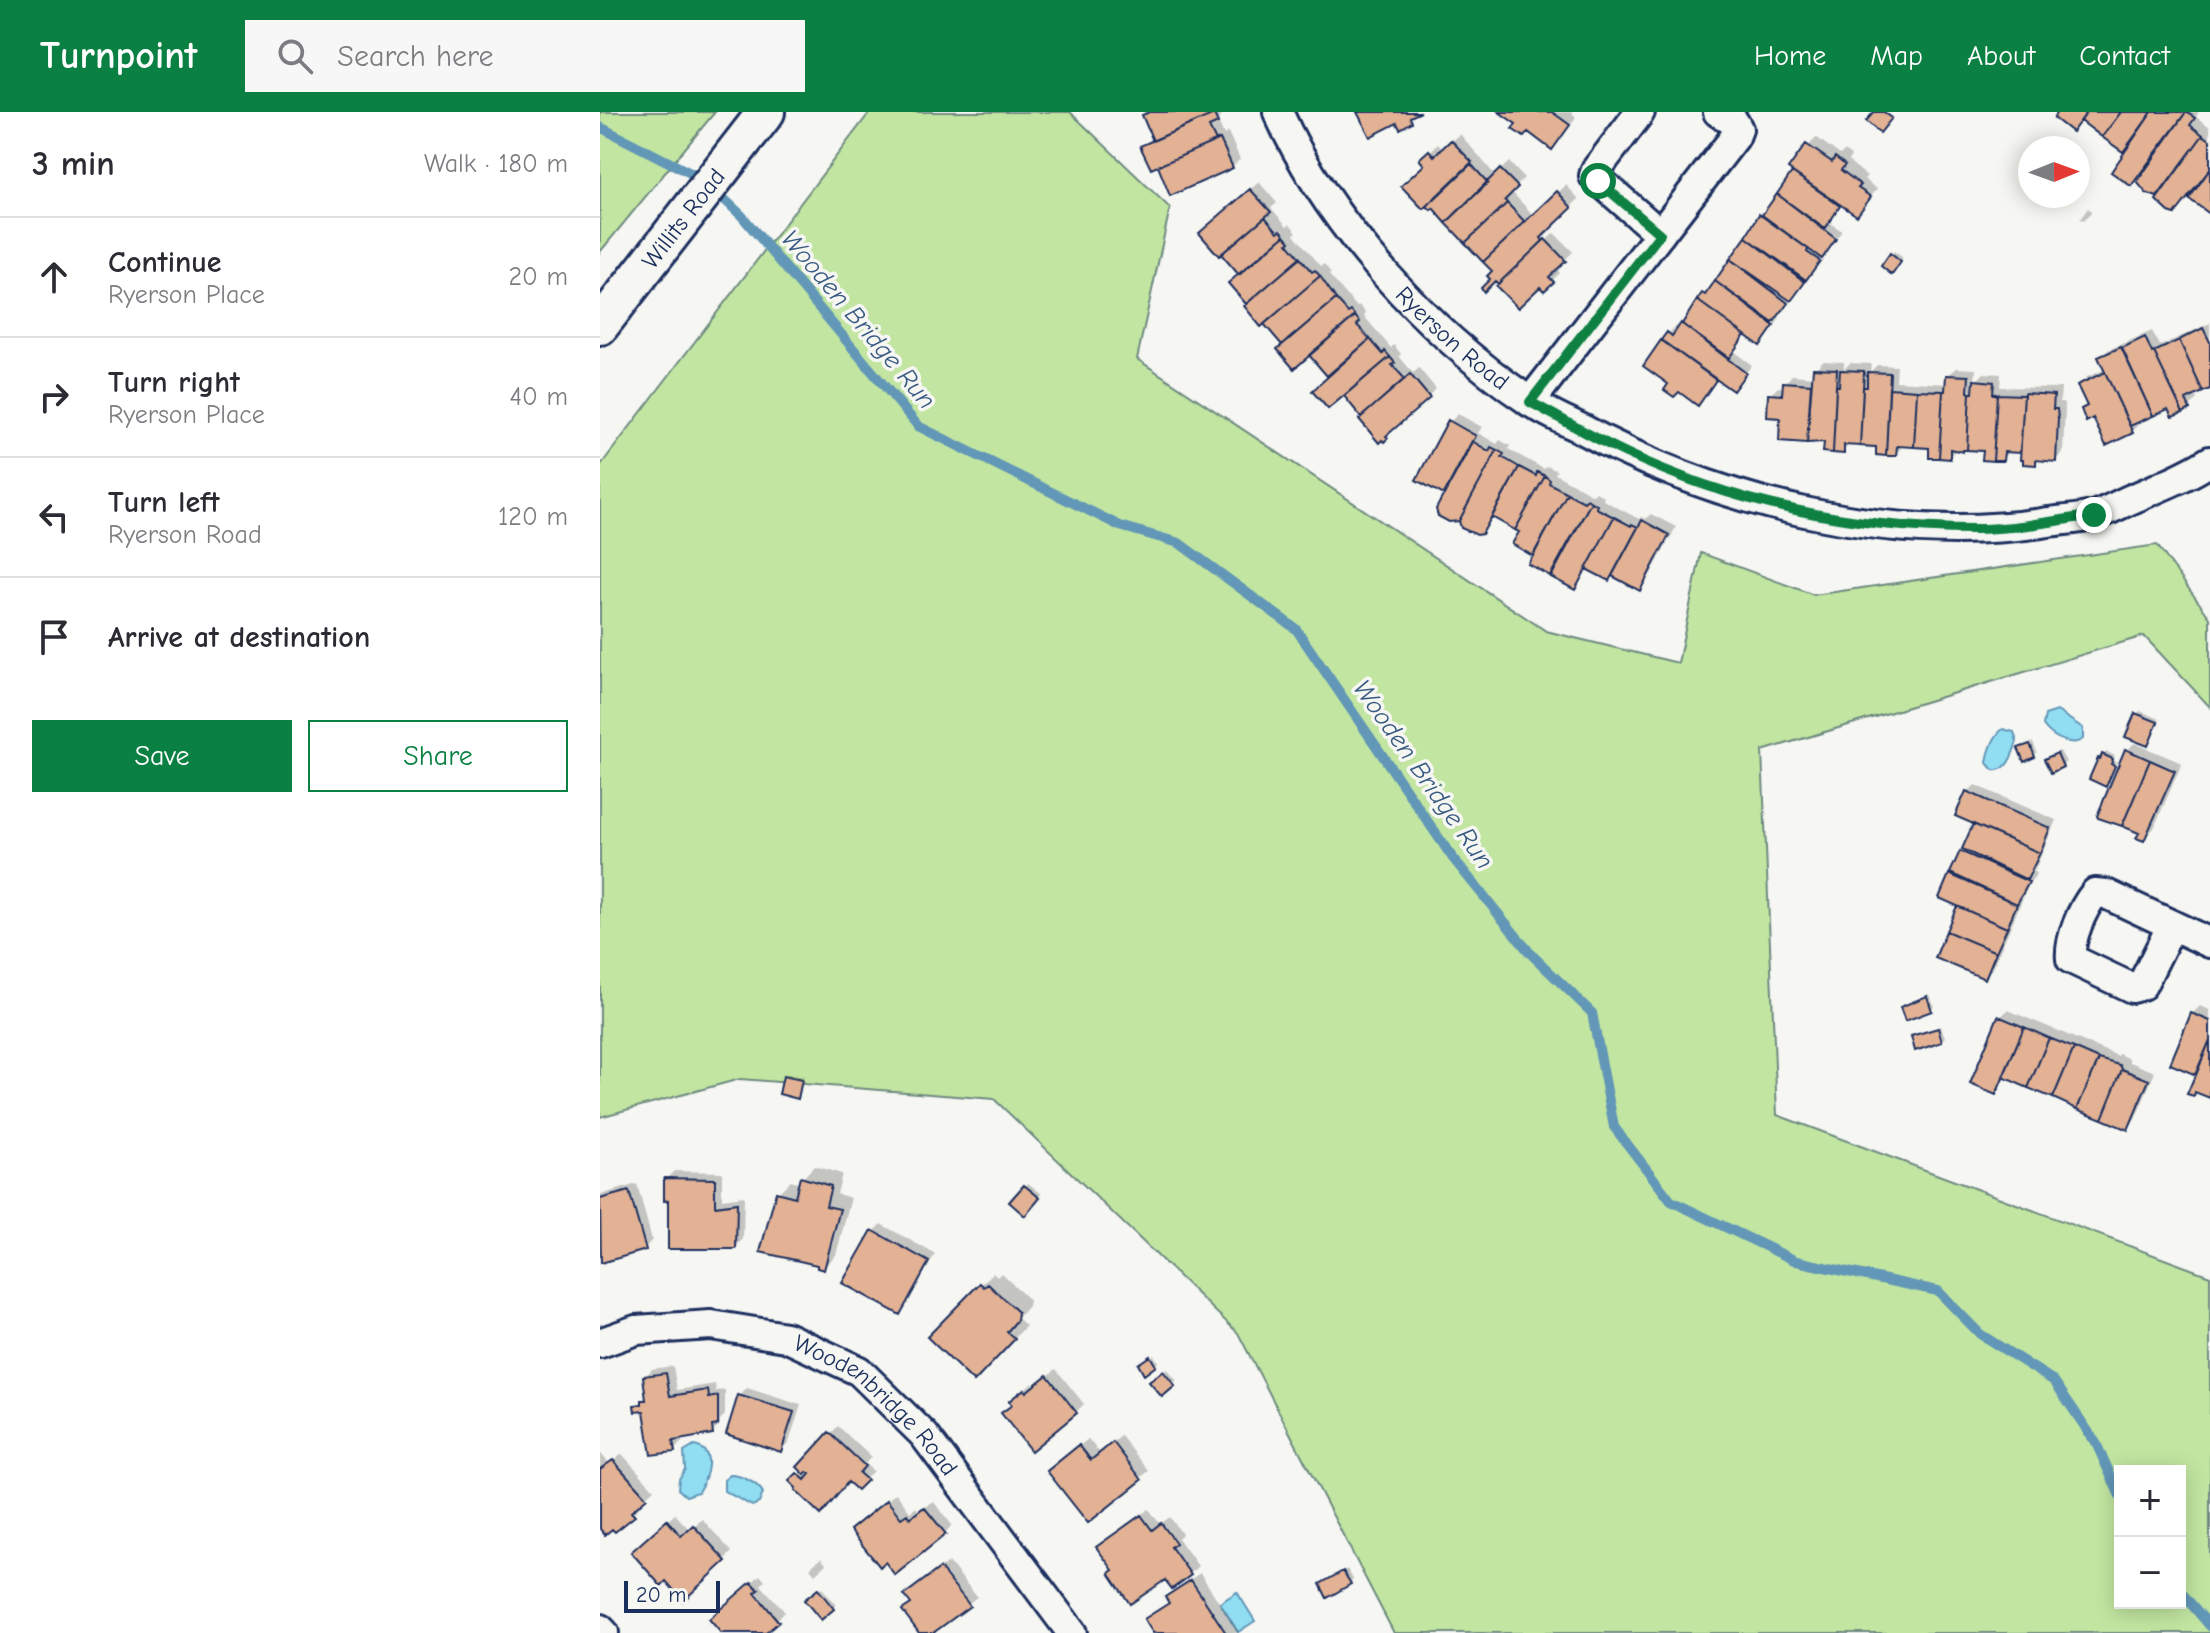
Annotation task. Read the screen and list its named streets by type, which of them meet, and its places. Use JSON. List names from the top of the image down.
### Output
{
  "streets": {
    "street": ["Willits Road", "Ryerson Road", "Woodenbridge Road"]
  },
  "water": ["Wooden Bridge Run"],
  "scale_bar": "20 m",
  "north": "right",
  "page": {
    "header": "Turnpoint",
    "search": "Search here",
    "nav": [
      "Home",
      "Map",
      "About",
      "Contact"
    ],
    "heading": ["3 min", "Walk · 180 m"],
    "list": [
      ["Continue", "Ryerson Place", "20 m"],
      ["Turn right", "Ryerson Place", "40 m"],
      ["Turn left", "Ryerson Road", "120 m"],
      "Arrive at destination"
    ],
    "buttons": ["Save", "Share"],
    "map_buttons": ["+", "−"],
    "scale": "20 m"
  }
}
